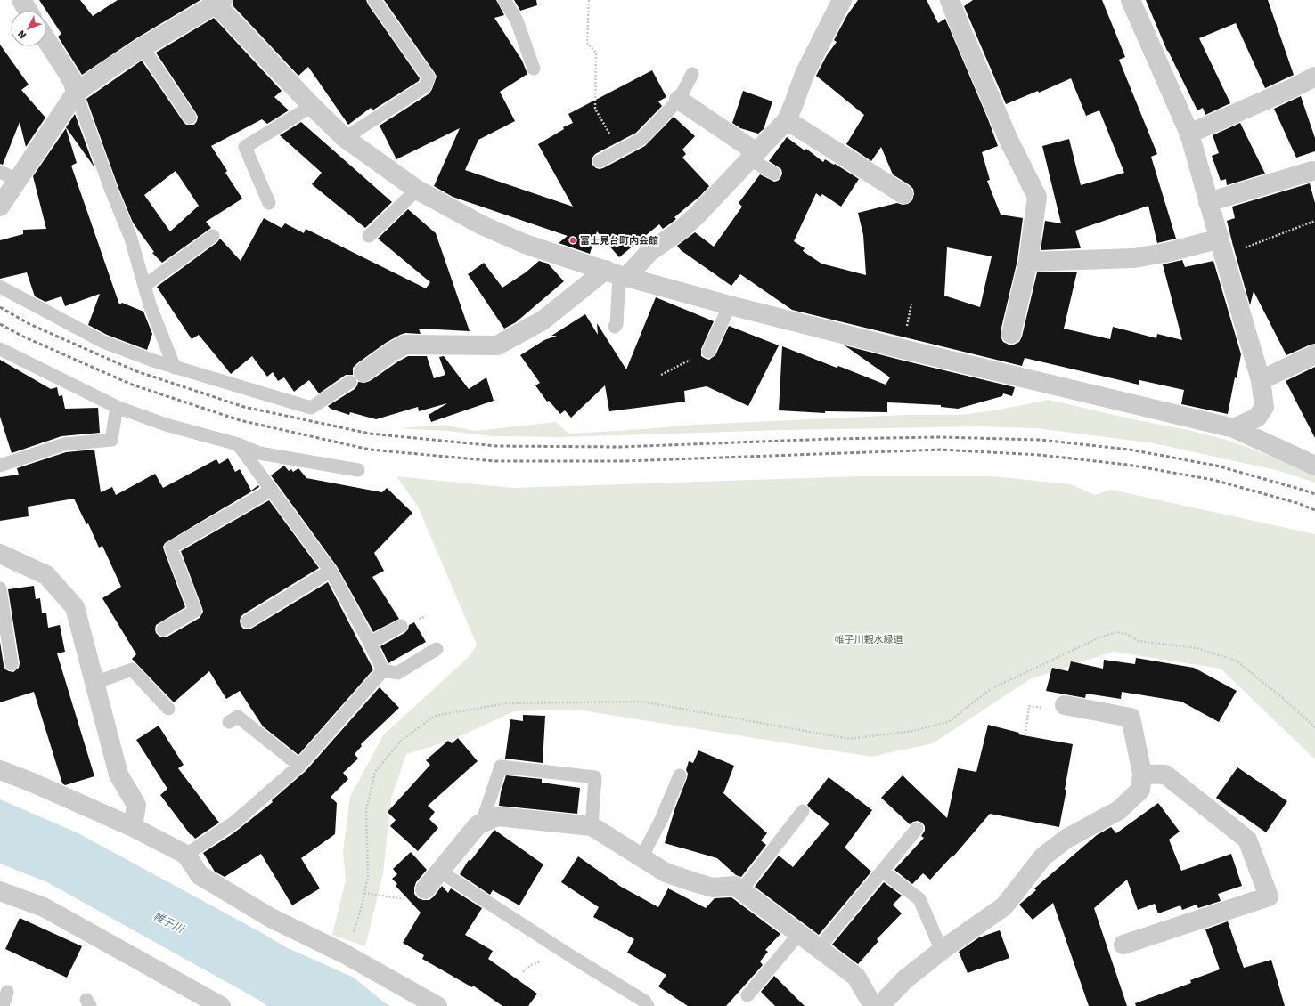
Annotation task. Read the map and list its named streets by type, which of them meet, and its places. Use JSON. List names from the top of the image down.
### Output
{
  "water": ["帷子川"],
  "parks": ["帷子川親水緑道"],
  "places": ["富士見台町内会館"],
  "north": "bottom left"
}
